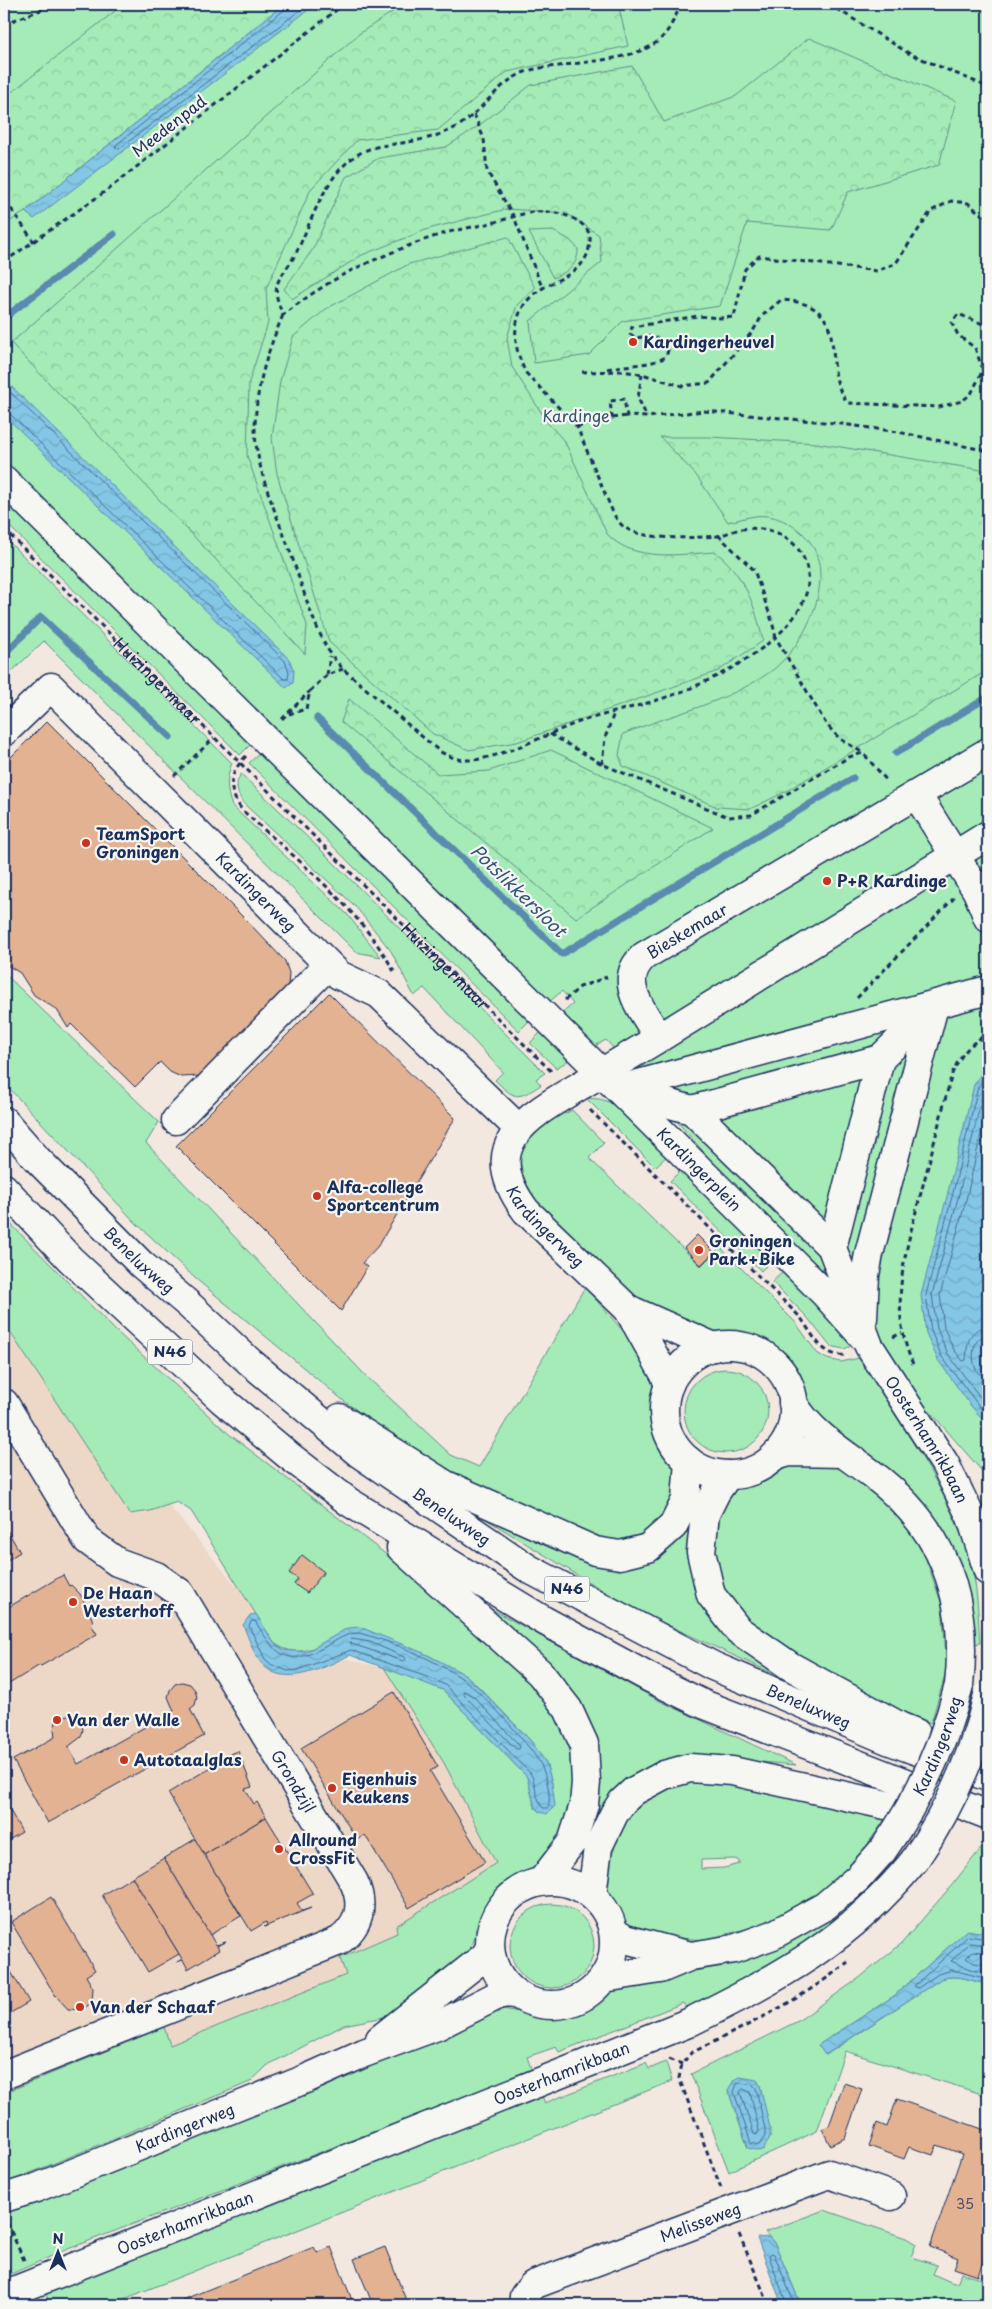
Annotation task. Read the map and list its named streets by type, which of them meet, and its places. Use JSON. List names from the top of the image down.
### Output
{
  "streets": {
    "main road": [
      "Huizingermaar",
      "Kardingerweg",
      "Bieskemaar",
      "Kardingerplein",
      "Beneluxweg",
      "N46",
      "Oosterhamrikbaan",
      "Grondzijl",
      "Melisseweg"
    ],
    "path": ["Meedenpad"]
  },
  "crossings": [
    ["Huizingermaar", "Kardingerweg"],
    ["Huizingermaar", "Kardingerplein"],
    ["Huizingermaar", "Oosterhamrikbaan"],
    ["Kardingerweg", "Kardingerplein"],
    ["Kardingerweg", "N46"],
    ["Kardingerplein", "Oosterhamrikbaan"],
    ["Beneluxweg", "N46"]
  ],
  "water": ["Potslikkersloot"],
  "parks": ["Kardinge"],
  "places": [
    "Kardingerheuvel",
    "TeamSport Groningen",
    "P+R Kardinge",
    "Alfa-college Sportcentrum",
    "Groningen Park+Bike",
    "De Haan Westerhoff",
    "Van der Walle",
    "Autotaalglas",
    "Eigenhuis Keukens",
    "Allround CrossFit",
    "Van der Schaaf"
  ],
  "house_numbers": ["35"],
  "north": "top"
}
